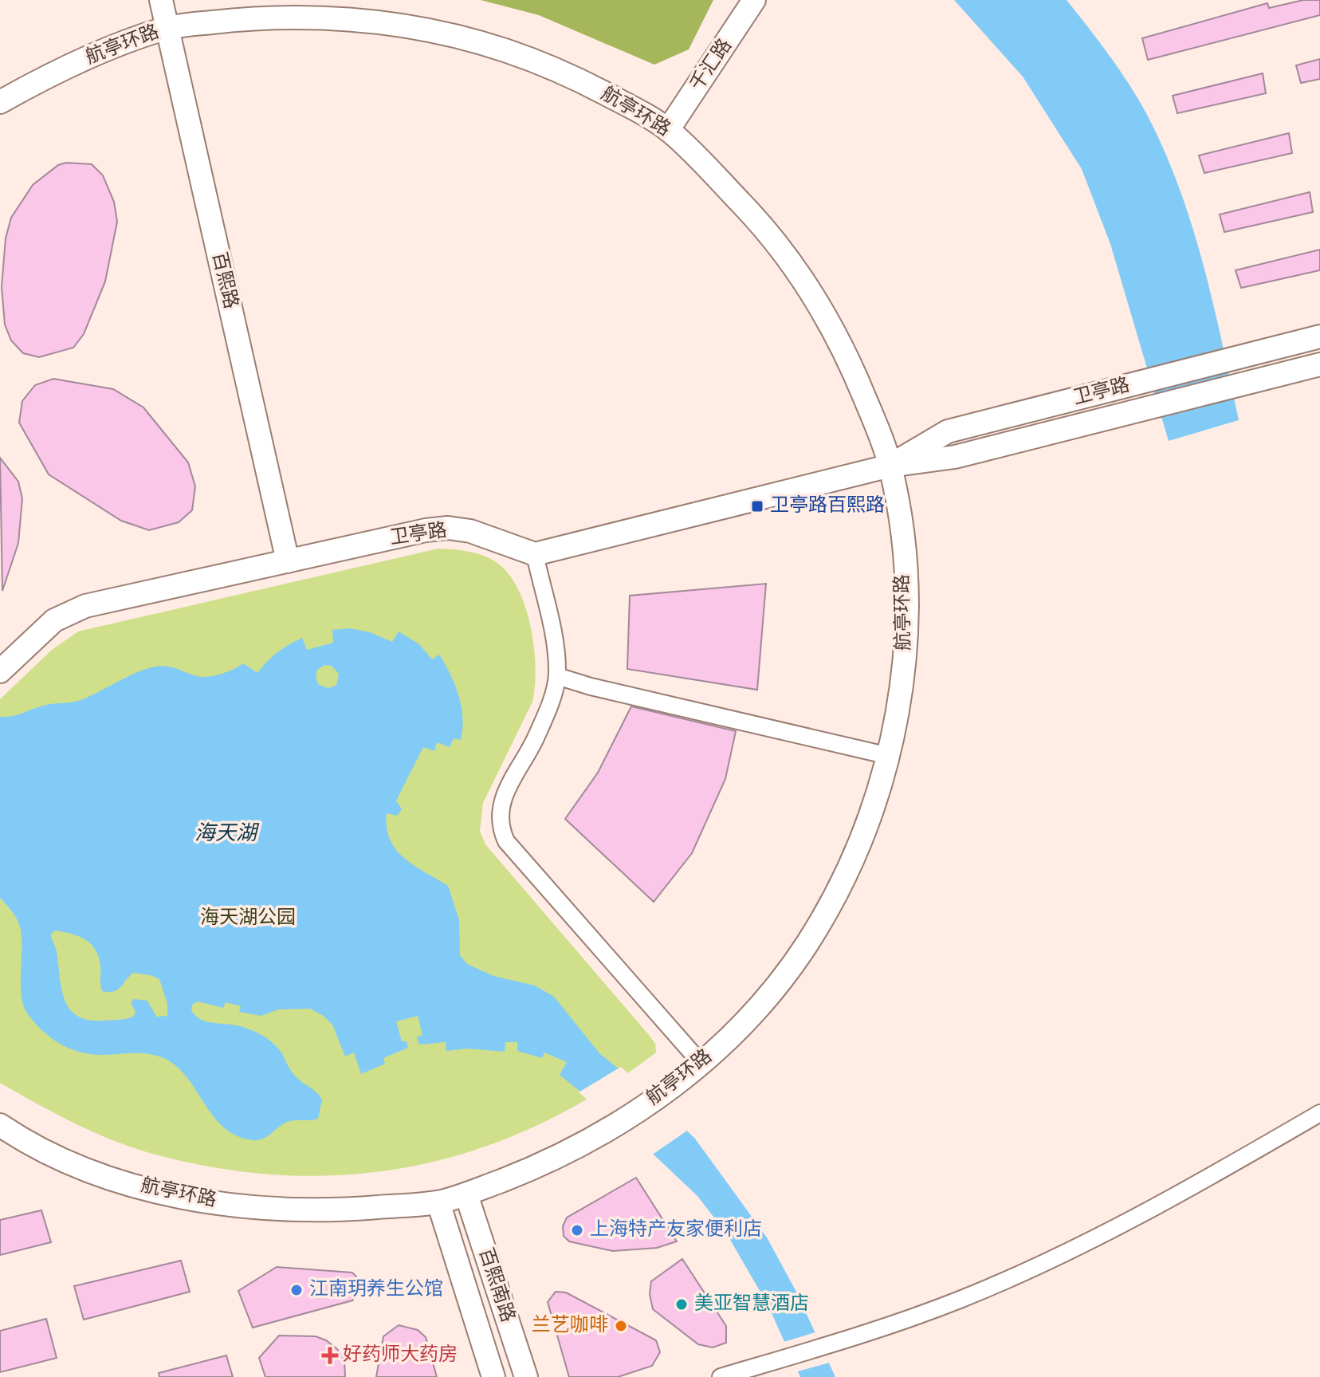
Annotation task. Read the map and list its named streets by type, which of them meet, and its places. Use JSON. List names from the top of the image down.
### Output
{
  "streets": {
    "street": [
      "航亭环路",
      "千汇路",
      "百熙路",
      "卫亭路",
      "百熙南路"
    ]
  },
  "crossings": [
    ["航亭环路", "千汇路"],
    ["航亭环路", "百熙路"],
    ["航亭环路", "卫亭路"],
    ["航亭环路", "百熙南路"],
    ["百熙路", "卫亭路"]
  ],
  "water": ["海天湖"],
  "parks": ["海天湖公园"],
  "places": {
    "transit": ["卫亭路百熙路"],
    "other": [
      "上海特产友家便利店",
      "江南玥养生公馆",
      "美亚智慧酒店",
      "兰艺咖啡"
    ],
    "health": ["好药师大药房"]
  }
}
